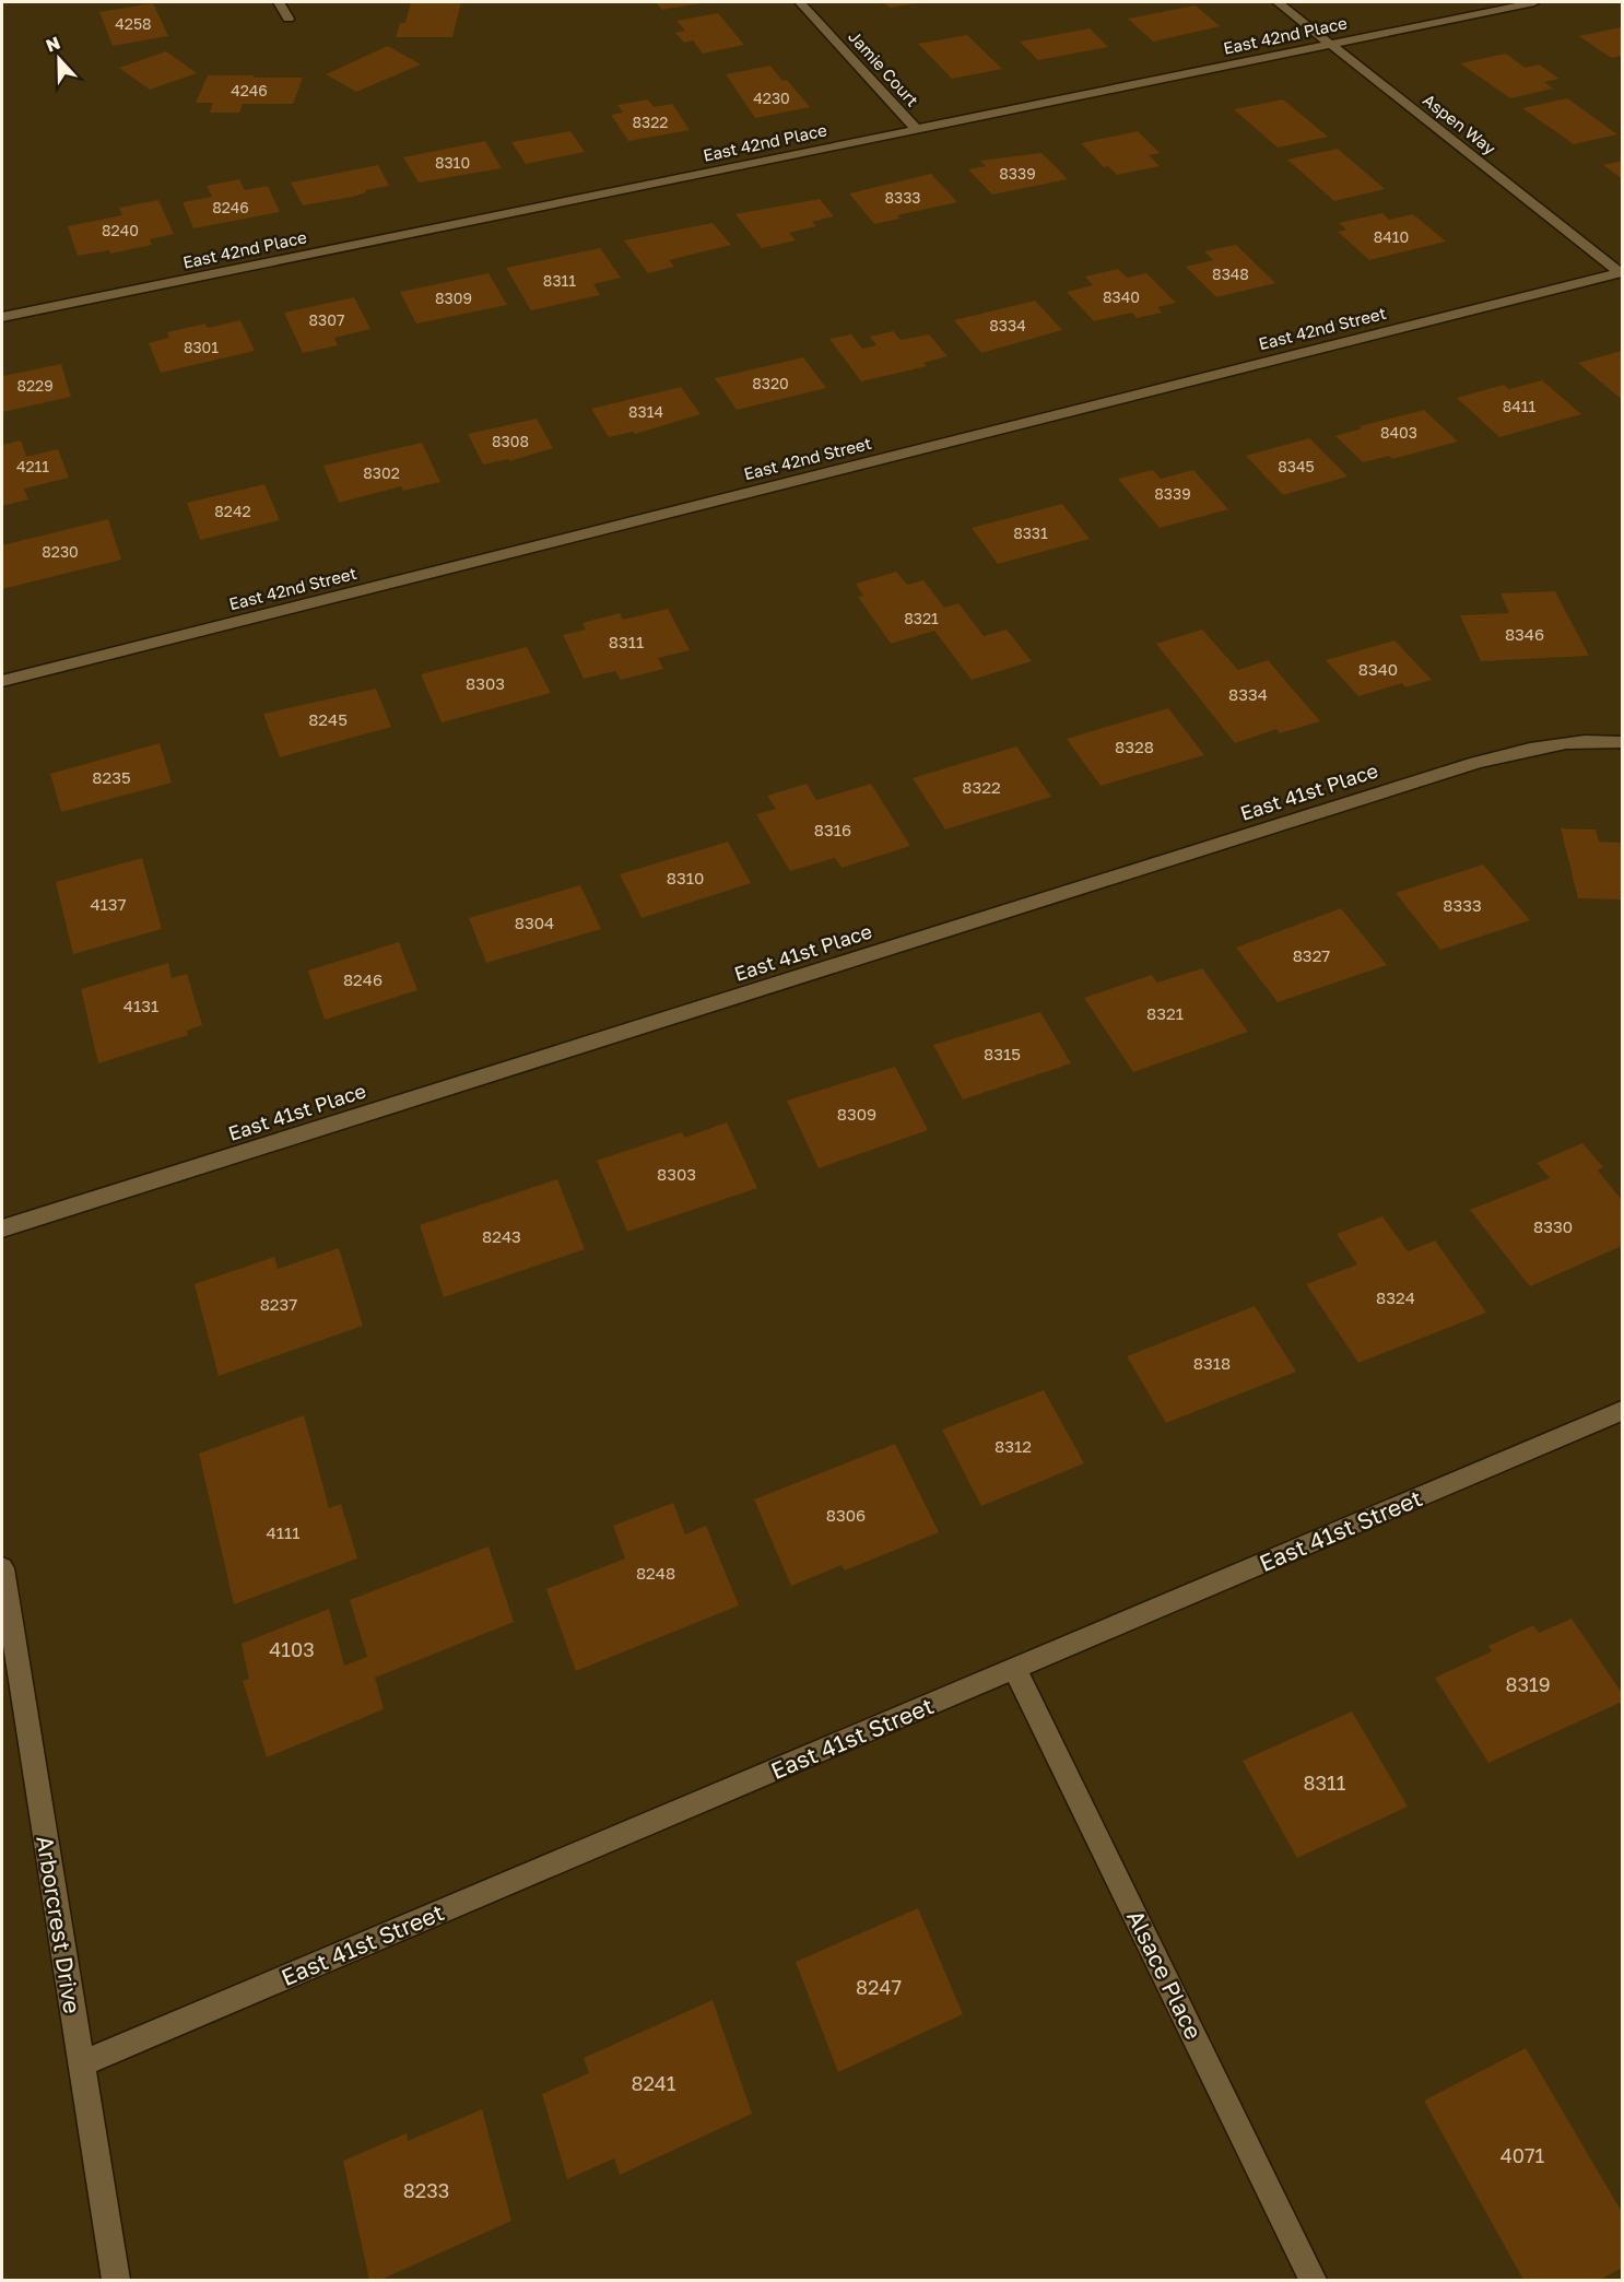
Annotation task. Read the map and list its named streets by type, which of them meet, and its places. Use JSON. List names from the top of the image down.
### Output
{
  "streets": {
    "street": [
      "East 42nd Place",
      "Jamie Court",
      "Aspen Way",
      "East 42nd Street",
      "East 41st Place",
      "East 41st Street",
      "Arborcrest Drive",
      "Alsace Place"
    ]
  },
  "crossings": [
    ["East 42nd Place", "Jamie Court"],
    ["East 42nd Place", "Aspen Way"],
    ["Aspen Way", "East 42nd Street"],
    ["East 41st Street", "Arborcrest Drive"],
    ["East 41st Street", "Alsace Place"]
  ],
  "house_numbers": [
    "4258",
    "4246",
    "4230",
    "8322",
    "8310",
    "8339",
    "8333",
    "8246",
    "8240",
    "8410",
    "8348",
    "8311",
    "8340",
    "8309",
    "8307",
    "8334",
    "8301",
    "8320",
    "8229",
    "8411",
    "8314",
    "8403",
    "8308",
    "4211",
    "8345",
    "8302",
    "8339",
    "8242",
    "8331",
    "8230",
    "8321",
    "8346",
    "8311",
    "8340",
    "8303",
    "8334",
    "8245",
    "8328",
    "8235",
    "8322",
    "8316",
    "8310",
    "4137",
    "8333",
    "8304",
    "8327",
    "8246",
    "4131",
    "8321",
    "8315",
    "8309",
    "8303",
    "8330",
    "8243",
    "8324",
    "8237",
    "8318",
    "8312",
    "8306",
    "4111",
    "8248",
    "4103",
    "8319",
    "8311",
    "8247",
    "8241",
    "4071",
    "8233"
  ],
  "north": "top"
}
